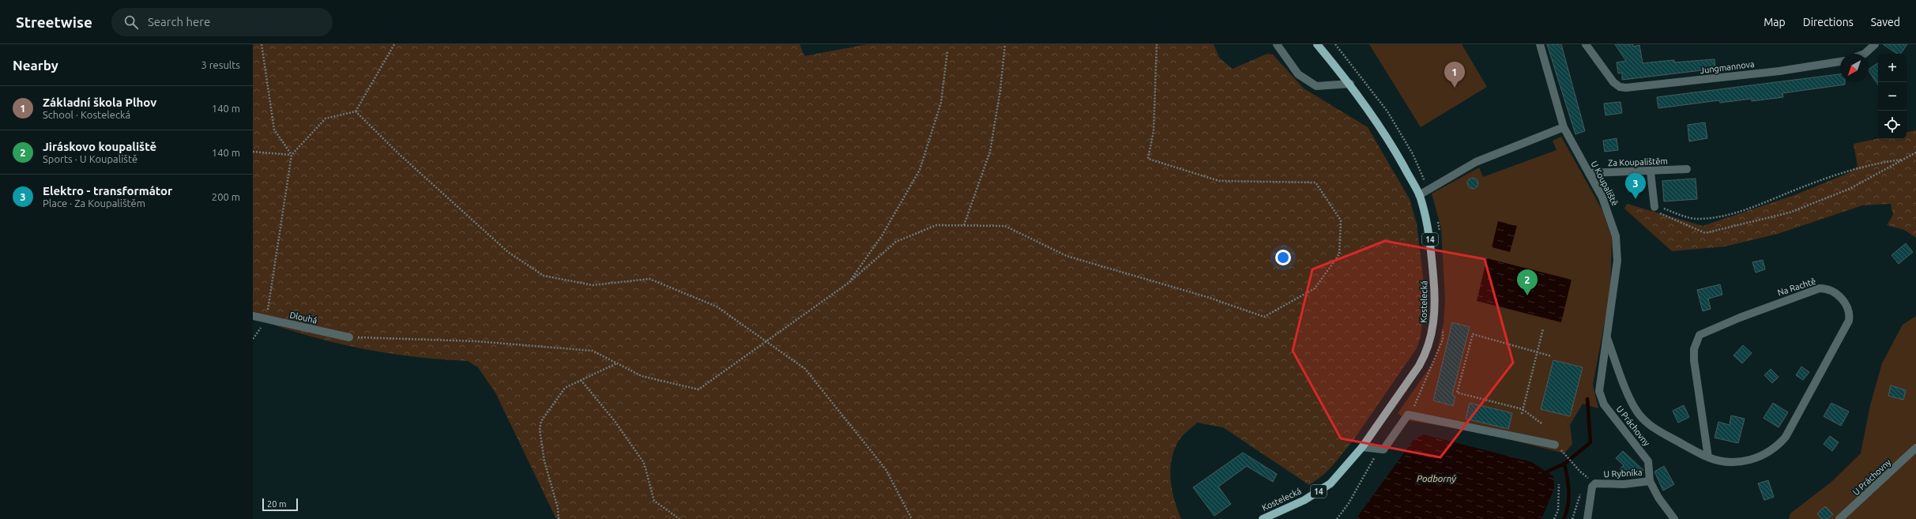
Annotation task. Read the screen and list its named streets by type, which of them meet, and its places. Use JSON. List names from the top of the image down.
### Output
{
  "streets": {
    "main road": ["14", "Kostelecká"],
    "street": [
      "Jungmannova",
      "Za Koupalištěm",
      "U Koupaliště",
      "Na Rachtě",
      "Dlouhá",
      "U Práchovny",
      "U Rybníka"
    ]
  },
  "crossings": [
    ["Za Koupalištěm", "U Koupaliště"],
    ["U Koupaliště", "Na Rachtě"],
    ["U Koupaliště", "U Práchovny"],
    ["Na Rachtě", "U Práchovny"],
    ["U Práchovny", "U Rybníka"]
  ],
  "water": ["Podborný"],
  "scale_bar": "20 m",
  "north": "bottom left",
  "page": {
    "header": "Streetwise",
    "search": "Search here",
    "nav": ["Map", "Directions", "Saved"],
    "heading": ["Nearby", "3 results"],
    "map_buttons": ["+", "−"],
    "pins": ["1", "3", "2"],
    "list": [
      {
        "mark": "1",
        "name": "Základní škola Plhov",
        "note": "School · Kostelecká",
        "value": "140 m"
      },
      {
        "mark": "2",
        "name": "Jiráskovo koupaliště",
        "note": "Sports · U Koupaliště",
        "value": "140 m"
      },
      {
        "mark": "3",
        "name": "Elektro - transformátor",
        "note": "Place · Za Koupalištěm",
        "value": "200 m"
      }
    ],
    "scale": "20 m"
  }
}
